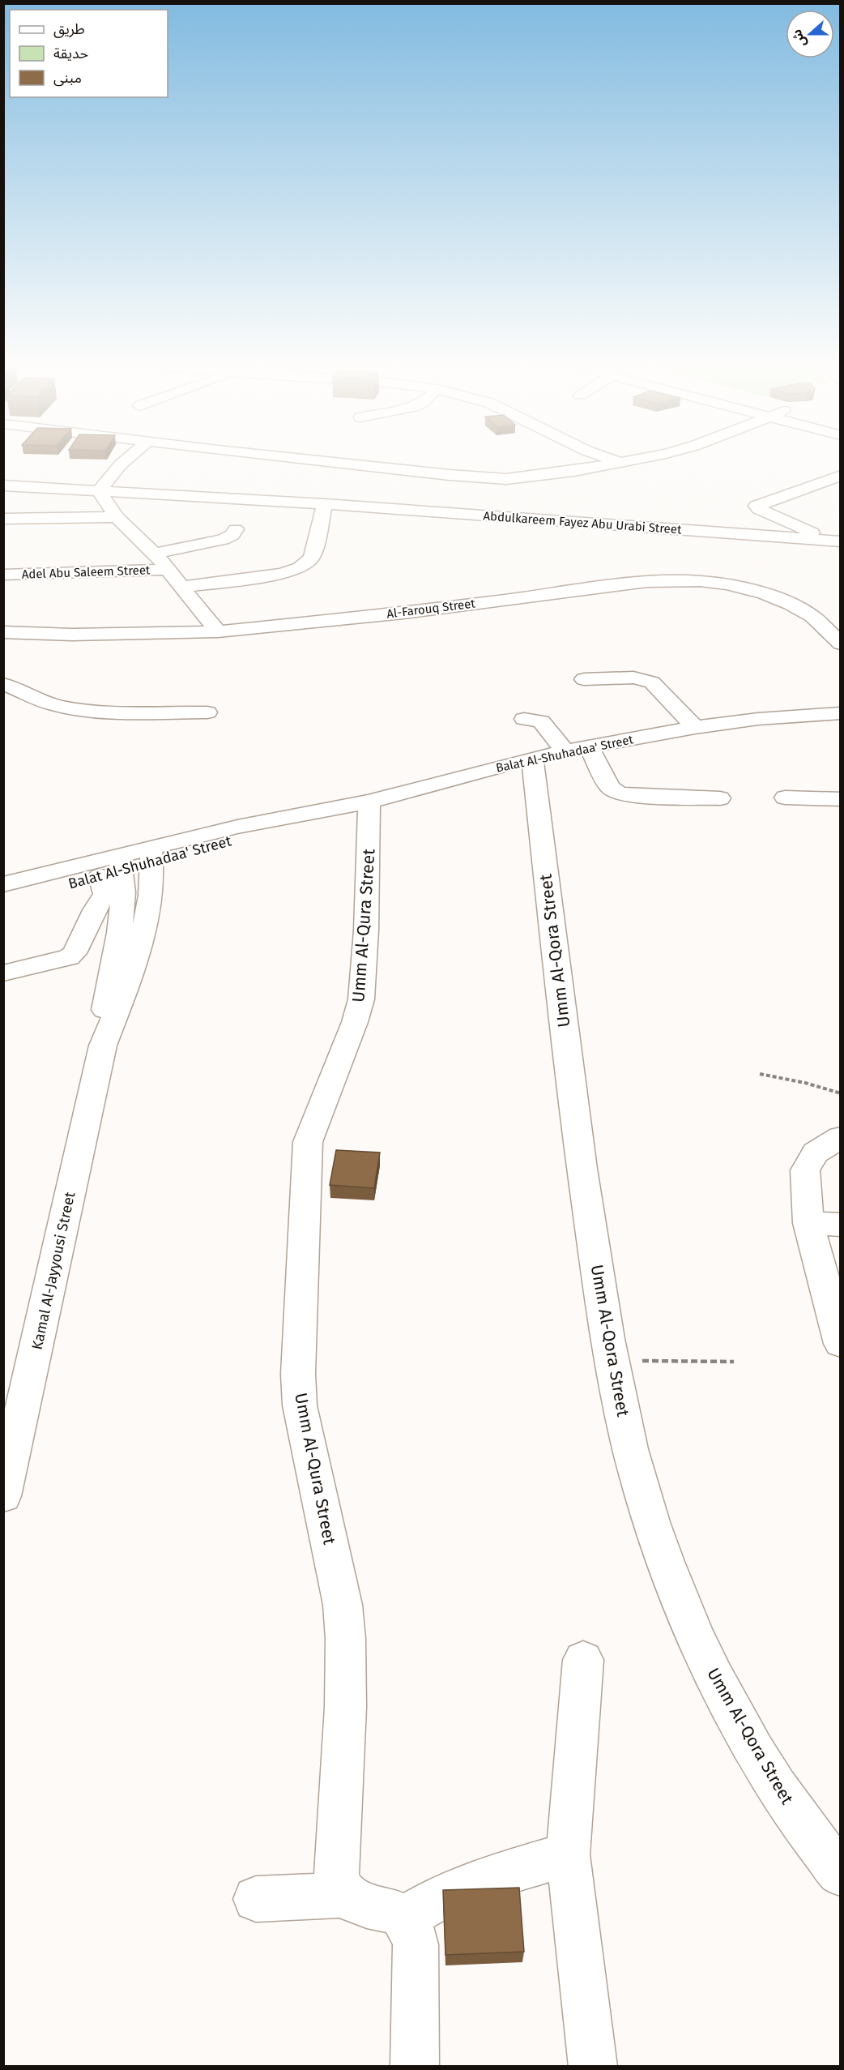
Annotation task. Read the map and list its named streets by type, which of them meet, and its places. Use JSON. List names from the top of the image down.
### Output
{
  "streets": {
    "street": [
      "Abdulkareem Fayez Abu Urabi Street",
      "Adel Abu Saleem Street",
      "Al-Farouq Street",
      "Balat Al-Shuhadaa' Street",
      "Umm Al-Qura Street",
      "Umm Al-Qora Street",
      "Kamal Al-Jayyousi Street"
    ]
  },
  "crossings": [
    ["Balat Al-Shuhadaa' Street", "Umm Al-Qura Street"],
    ["Balat Al-Shuhadaa' Street", "Umm Al-Qora Street"],
    ["Balat Al-Shuhadaa' Street", "Kamal Al-Jayyousi Street"]
  ],
  "legend": ["طريق", "حديقة", "مبنى"],
  "north": "left"
}
